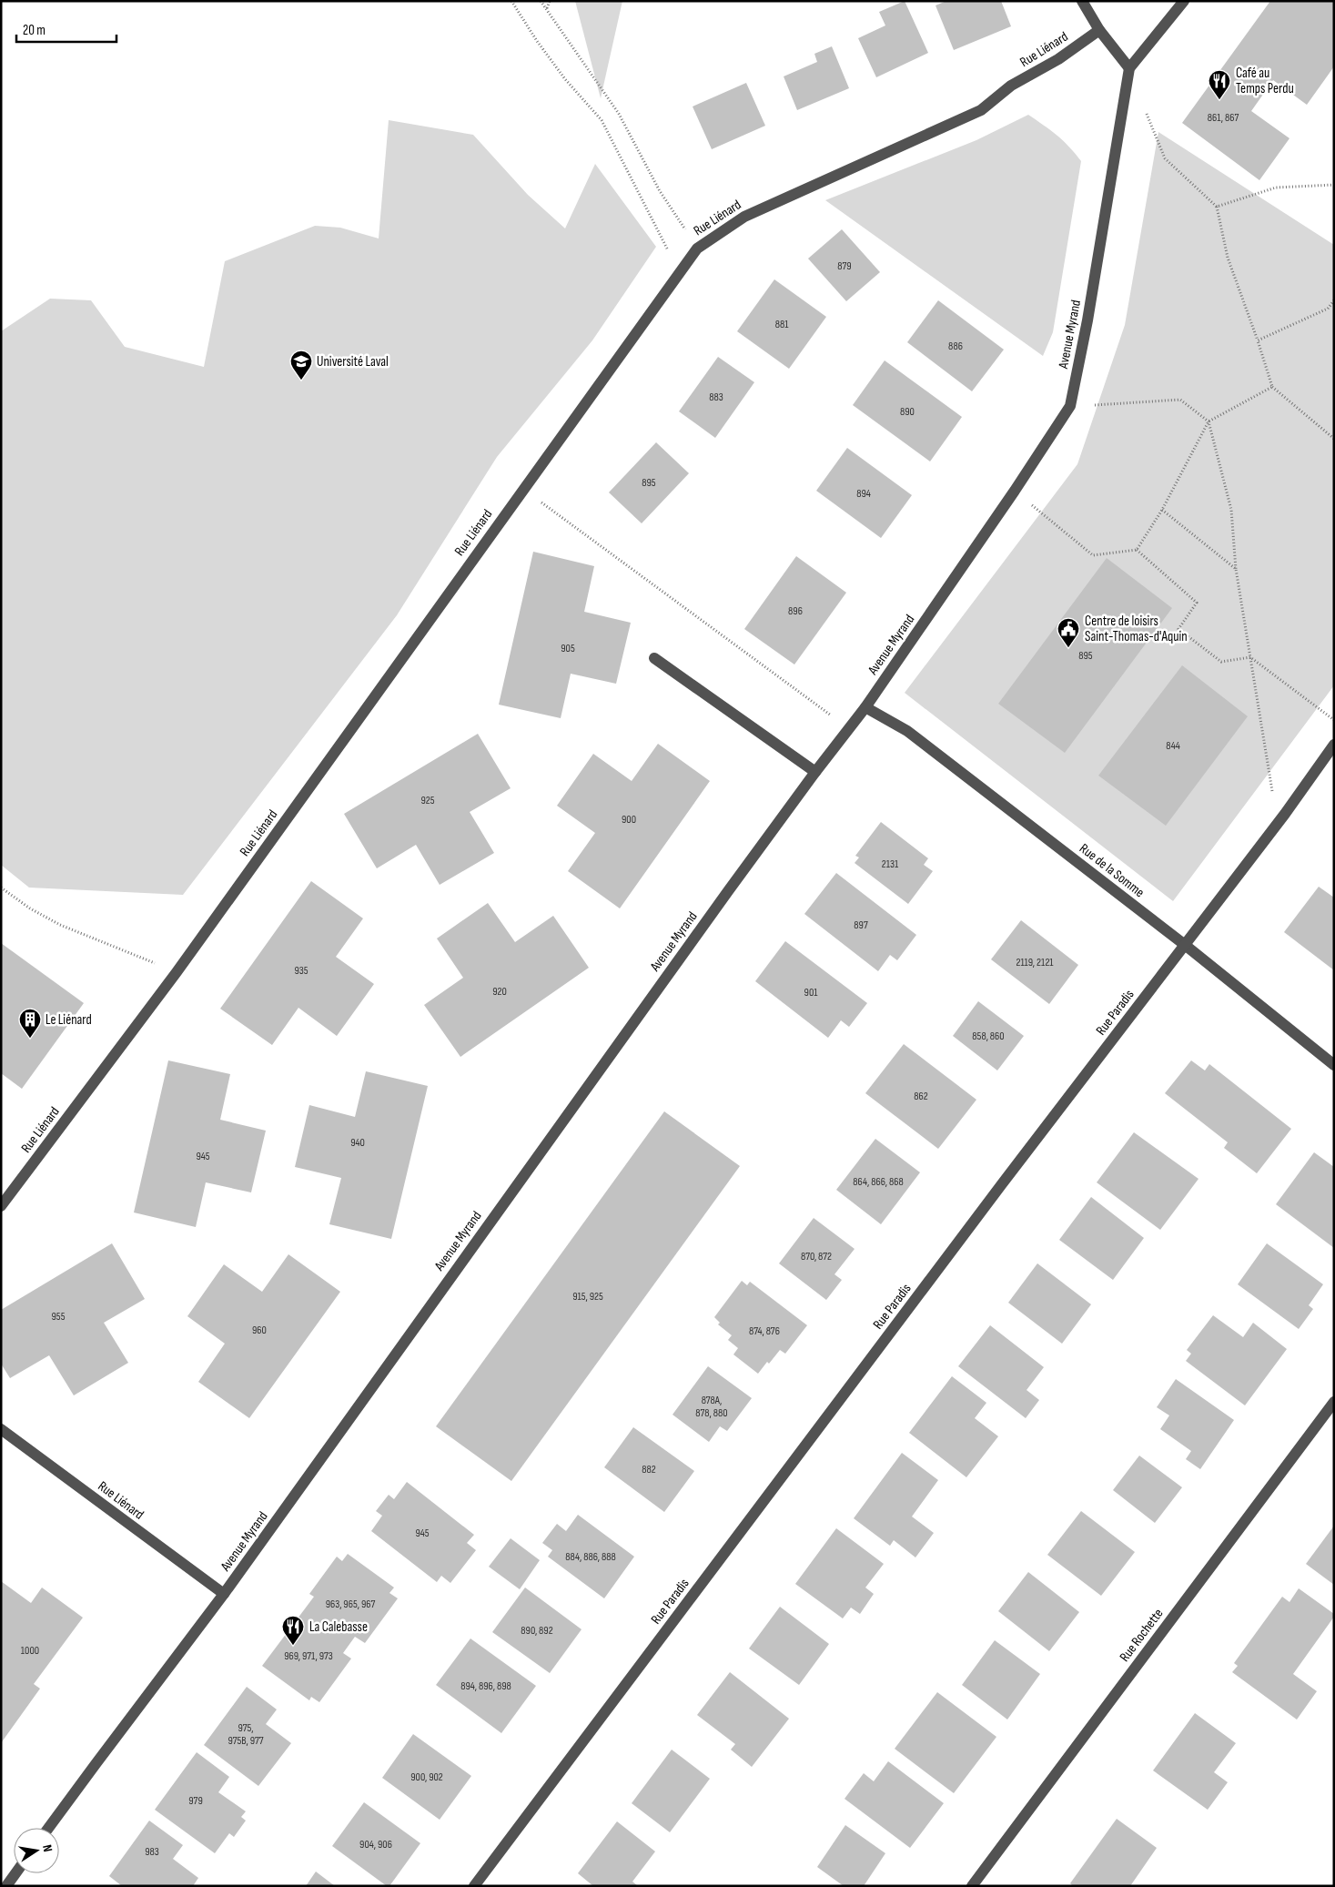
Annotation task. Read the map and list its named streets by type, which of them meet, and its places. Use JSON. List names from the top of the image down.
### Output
{
  "streets": {
    "street": [
      "Rue Liénard",
      "Avenue Myrand",
      "Rue de la Somme",
      "Rue Paradis",
      "Rue Rochette"
    ]
  },
  "crossings": [
    ["Rue Liénard", "Avenue Myrand"],
    ["Avenue Myrand", "Rue de la Somme"],
    ["Rue de la Somme", "Rue Paradis"]
  ],
  "places": {
    "restaurant": ["Café au Temps Perdu", "La Calebasse"],
    "school or university": ["Université Laval"],
    "public building": ["Centre de loisirs Saint-Thomas-d'Aquin"],
    "building": ["Le Liénard"]
  },
  "house_numbers": [
    "861, 867",
    "879",
    "881",
    "886",
    "883",
    "890",
    "895",
    "894",
    "896",
    "905",
    "895",
    "844",
    "925",
    "900",
    "2131",
    "897",
    "2119, 2121",
    "935",
    "920",
    "901",
    "858, 860",
    "862",
    "940",
    "945",
    "864, 866, 868",
    "870, 872",
    "915, 925",
    "955",
    "960",
    "874, 876",
    "878A, 878, 880",
    "882",
    "945",
    "884, 886, 888",
    "963, 965, 967",
    "890, 892",
    "1000",
    "969, 971, 973",
    "894, 896, 898",
    "975, 975B, 977",
    "900, 902",
    "979",
    "904, 906",
    "983"
  ],
  "scale_bar": "20 m",
  "north": "right"
}
